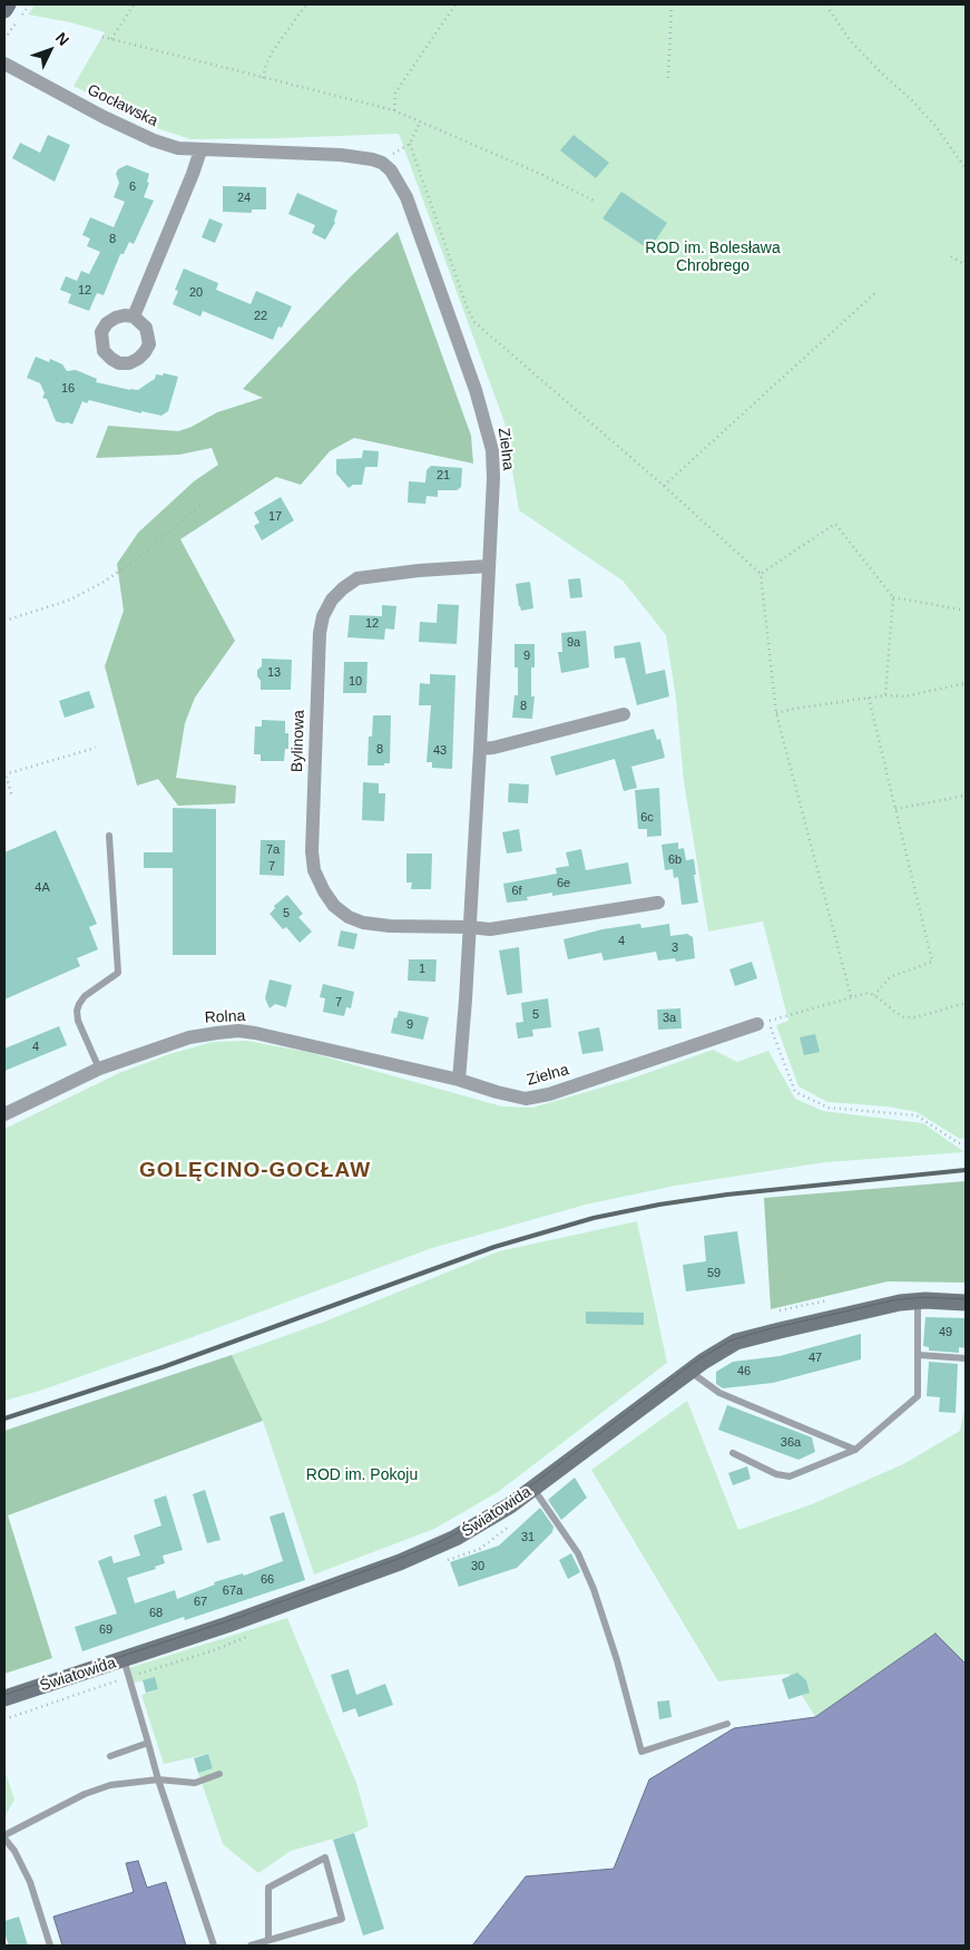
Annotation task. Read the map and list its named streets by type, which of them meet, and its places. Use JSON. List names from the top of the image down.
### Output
{
  "streets": {
    "street": [
      "Gocławska",
      "Zielna",
      "Bylinowa",
      "Rolna",
      "Światowida"
    ]
  },
  "crossings": [
    ["Gocławska", "Zielna"],
    ["Zielna", "Bylinowa"],
    ["Zielna", "Rolna"]
  ],
  "districts": ["GOLĘCINO-GOCŁAW"],
  "parks": ["ROD im. Bolesława Chrobrego", "ROD im. Pokoju"],
  "house_numbers": [
    "6",
    "24",
    "8",
    "12",
    "20",
    "22",
    "16",
    "21",
    "17",
    "12",
    "9a",
    "9",
    "13",
    "10",
    "8",
    "8",
    "43",
    "6c",
    "7a",
    "6b",
    "7",
    "6e",
    "4A",
    "6f",
    "5",
    "4",
    "3",
    "1",
    "7",
    "5",
    "3a",
    "9",
    "4",
    "59",
    "49",
    "47",
    "46",
    "36a",
    "31",
    "30",
    "66",
    "67a",
    "67",
    "68",
    "69"
  ],
  "north": "top right"
}
